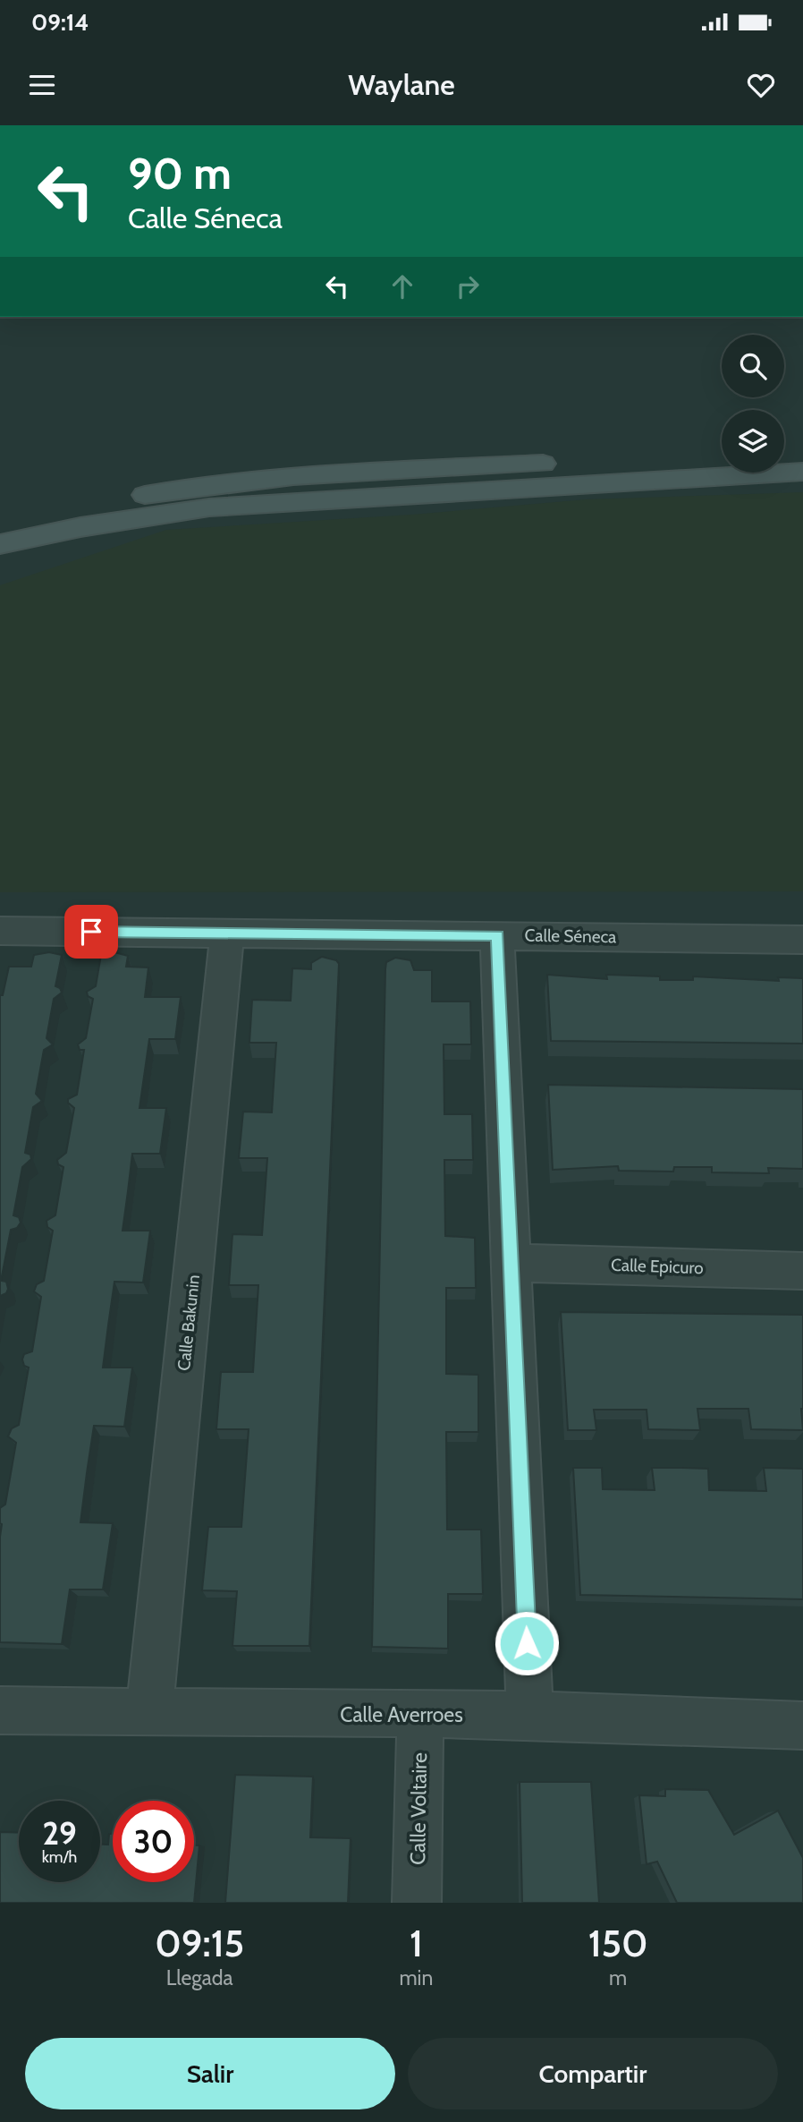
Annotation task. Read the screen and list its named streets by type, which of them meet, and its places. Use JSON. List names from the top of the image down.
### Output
{
  "streets": {
    "street": [
      "Calle Séneca",
      "Calle Epicuro",
      "Calle Bakunin",
      "Calle Averroes",
      "Calle Voltaire"
    ]
  },
  "crossings": [
    ["Calle Séneca", "Calle Bakunin"],
    ["Calle Bakunin", "Calle Averroes"],
    ["Calle Averroes", "Calle Voltaire"]
  ],
  "page": {
    "status": "09:14",
    "header": "Waylane",
    "turn": ["90 m", "Calle Séneca"],
    "speed": "29 km/h",
    "limit": "30",
    "eta": [
      "09:15",
      "Llegada",
      "1",
      "min",
      "150",
      "m"
    ],
    "buttons": ["Salir", "Compartir"]
  }
}
